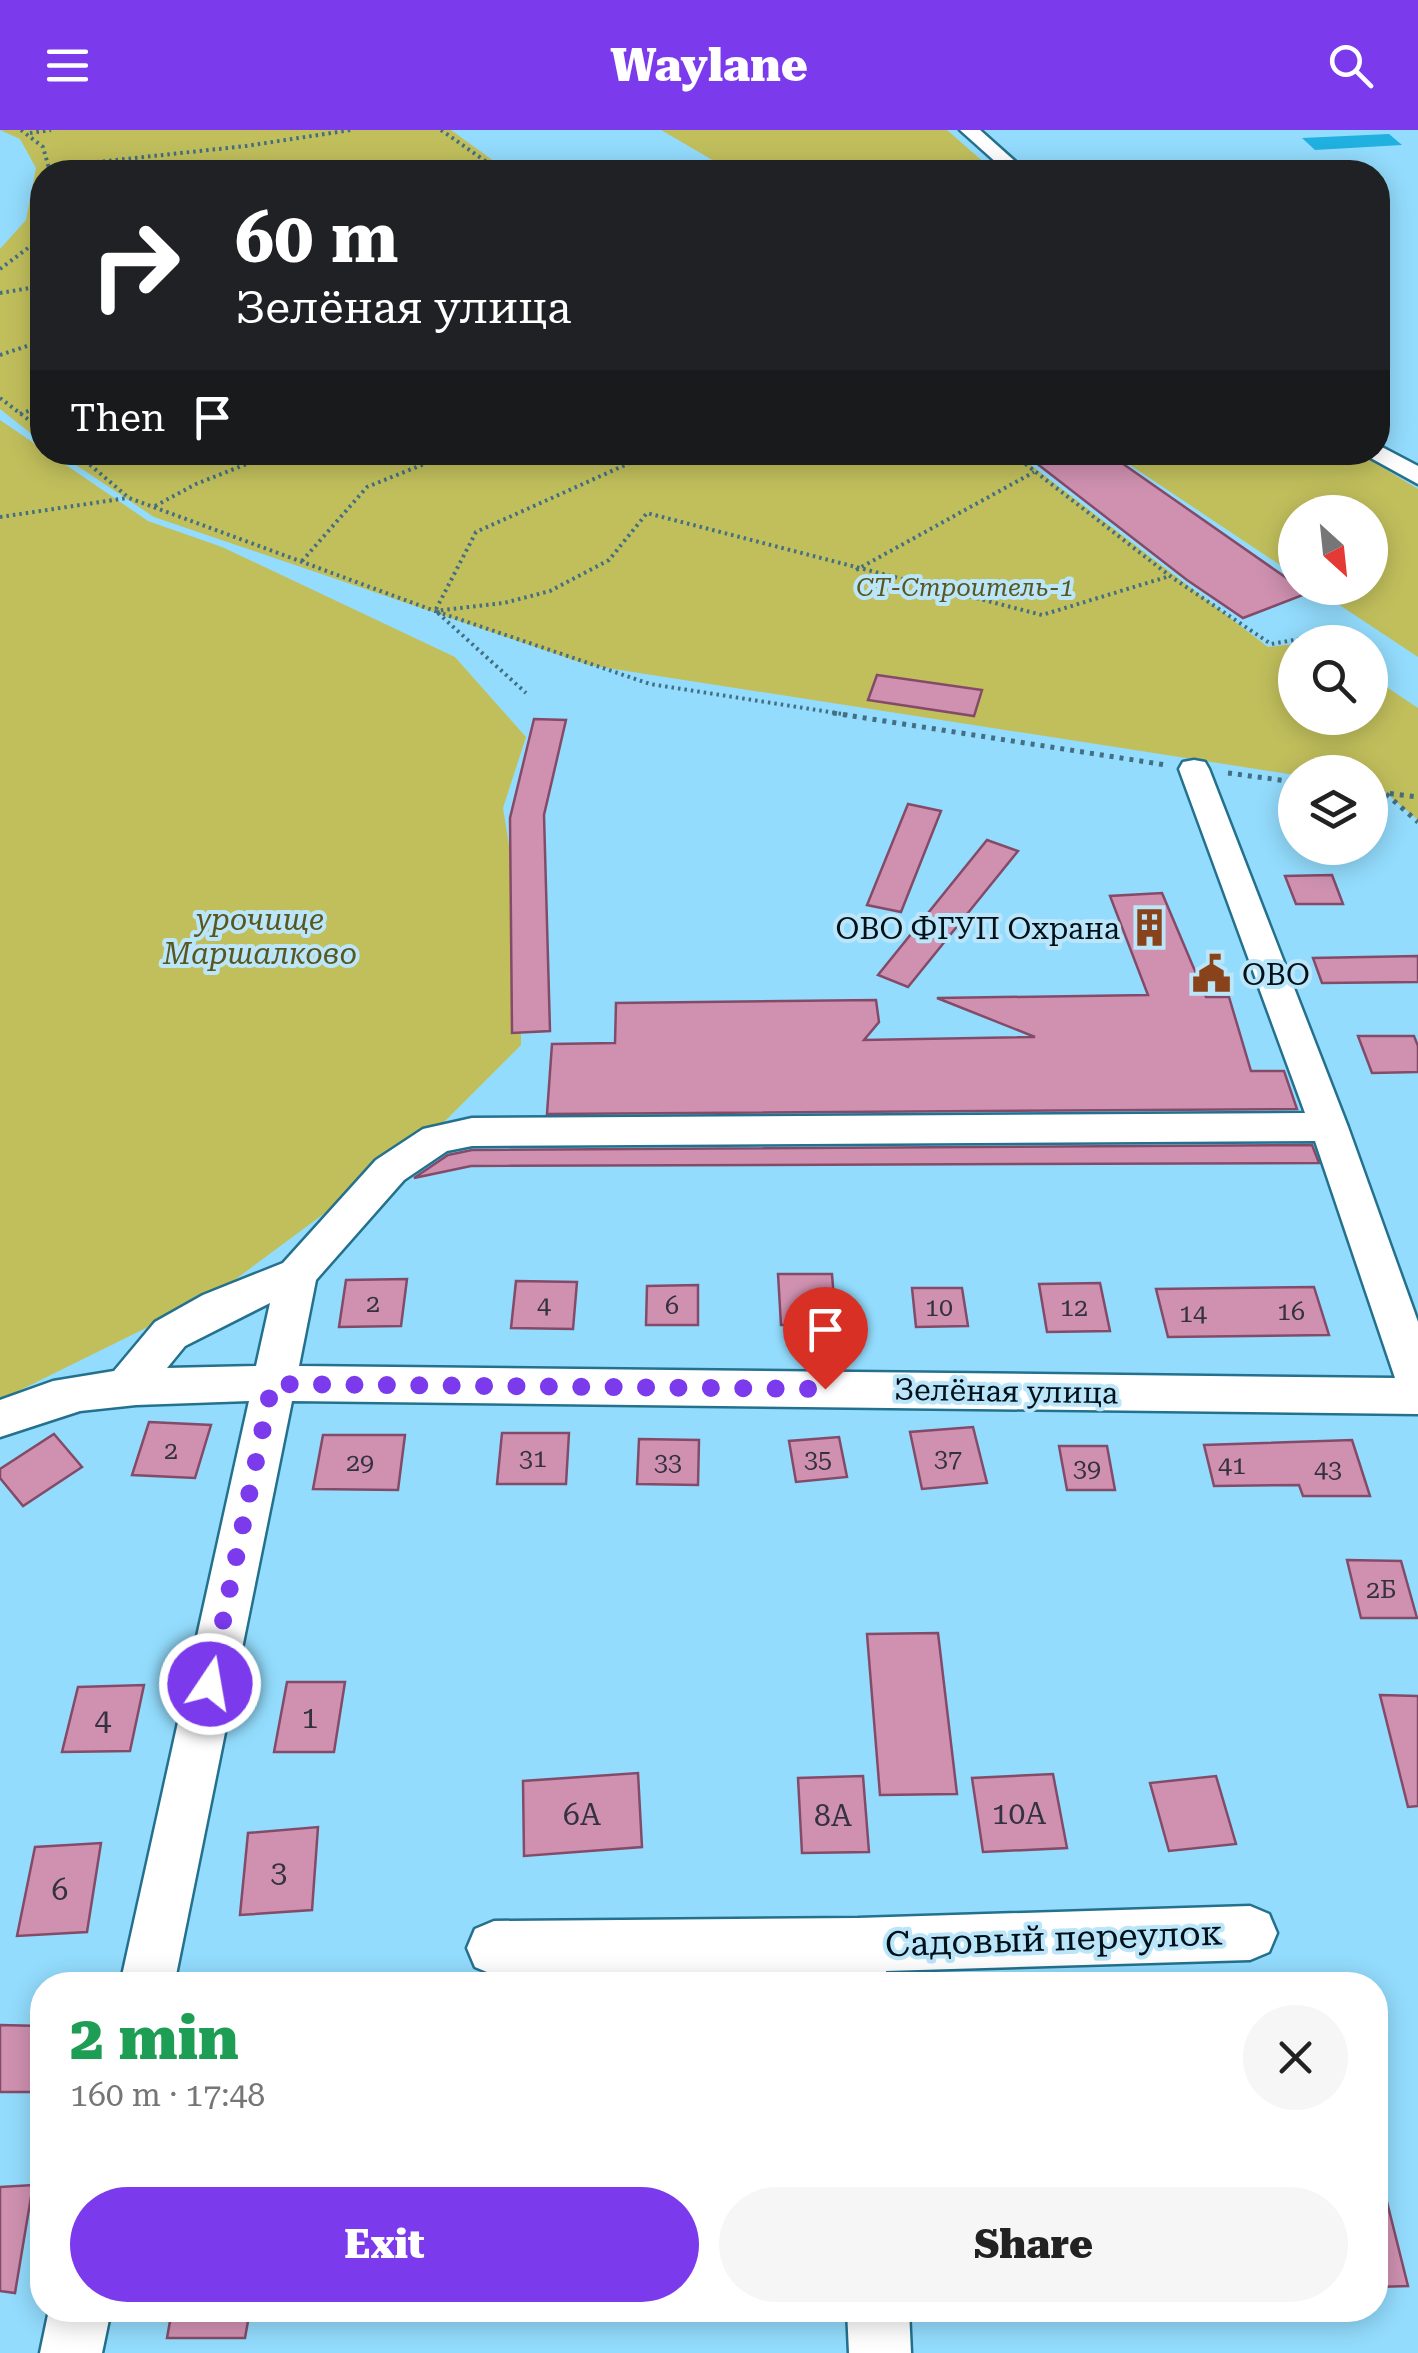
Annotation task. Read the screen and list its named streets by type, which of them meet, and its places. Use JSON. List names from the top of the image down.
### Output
{
  "streets": {
    "street": ["Зелёная улица", "Садовый переулок"]
  },
  "parks": ["СТ-Строитель-1", "урочище Маршалково"],
  "places": {
    "building": ["ОВО ФГУП Охрана"],
    "public building": ["ОВО"]
  },
  "house_numbers": [
    "2",
    "4",
    "6",
    "10",
    "12",
    "16",
    "14",
    "2",
    "31",
    "37",
    "35",
    "29",
    "33",
    "41",
    "39",
    "43",
    "2Б",
    "1",
    "4",
    "10А",
    "6А",
    "8А",
    "3",
    "6"
  ],
  "north": "bottom right",
  "page": {
    "header": "Waylane",
    "turn": ["60 m", "Зелёная улица"],
    "then": "Then",
    "heading": ["2 min", "160 m · 17:48"],
    "buttons": ["Exit", "Share"]
  }
}
